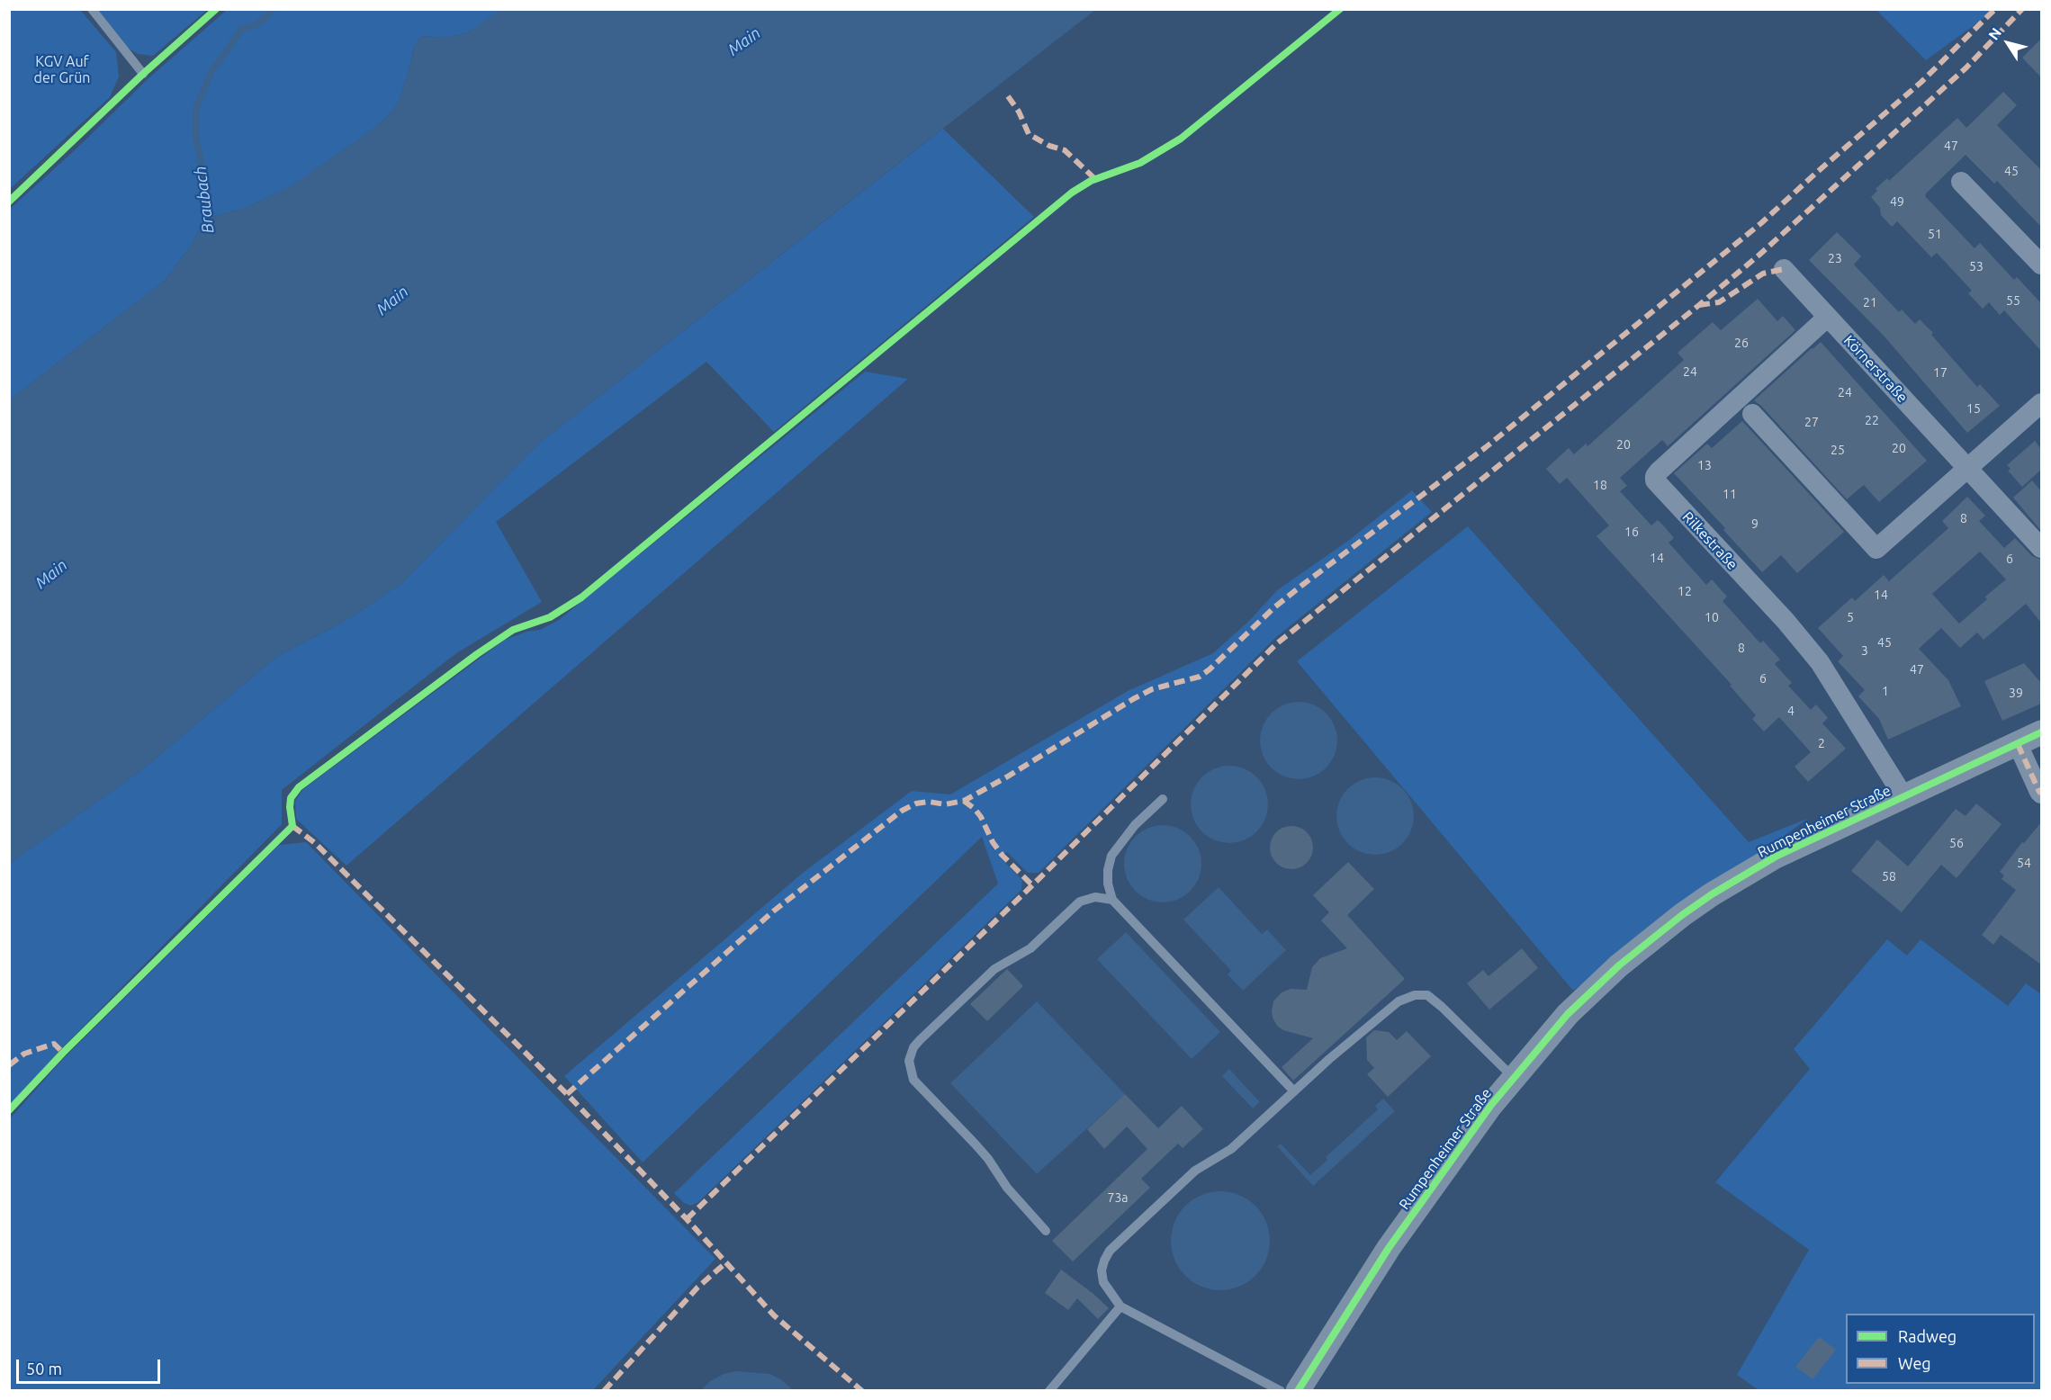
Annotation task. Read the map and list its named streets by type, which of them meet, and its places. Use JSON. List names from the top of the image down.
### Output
{
  "streets": {
    "street": ["Körnerstraße", "Rilkestraße", "Rumpenheimer Straße"]
  },
  "crossings": [
    ["Körnerstraße", "Rilkestraße"],
    ["Rilkestraße", "Rumpenheimer Straße"]
  ],
  "water": ["Main", "Braubach"],
  "parks": ["KGV Auf der Grün"],
  "house_numbers": [
    "47",
    "45",
    "49",
    "51",
    "23",
    "53",
    "55",
    "21",
    "26",
    "24",
    "17",
    "24",
    "15",
    "22",
    "27",
    "20",
    "20",
    "25",
    "13",
    "18",
    "11",
    "8",
    "9",
    "16",
    "14",
    "6",
    "12",
    "14",
    "10",
    "5",
    "45",
    "8",
    "3",
    "47",
    "6",
    "1",
    "39",
    "4",
    "2",
    "56",
    "54",
    "58",
    "73a"
  ],
  "legend": ["Radweg", "Weg"],
  "scale_bar": "50 m",
  "north": "top left"
}
